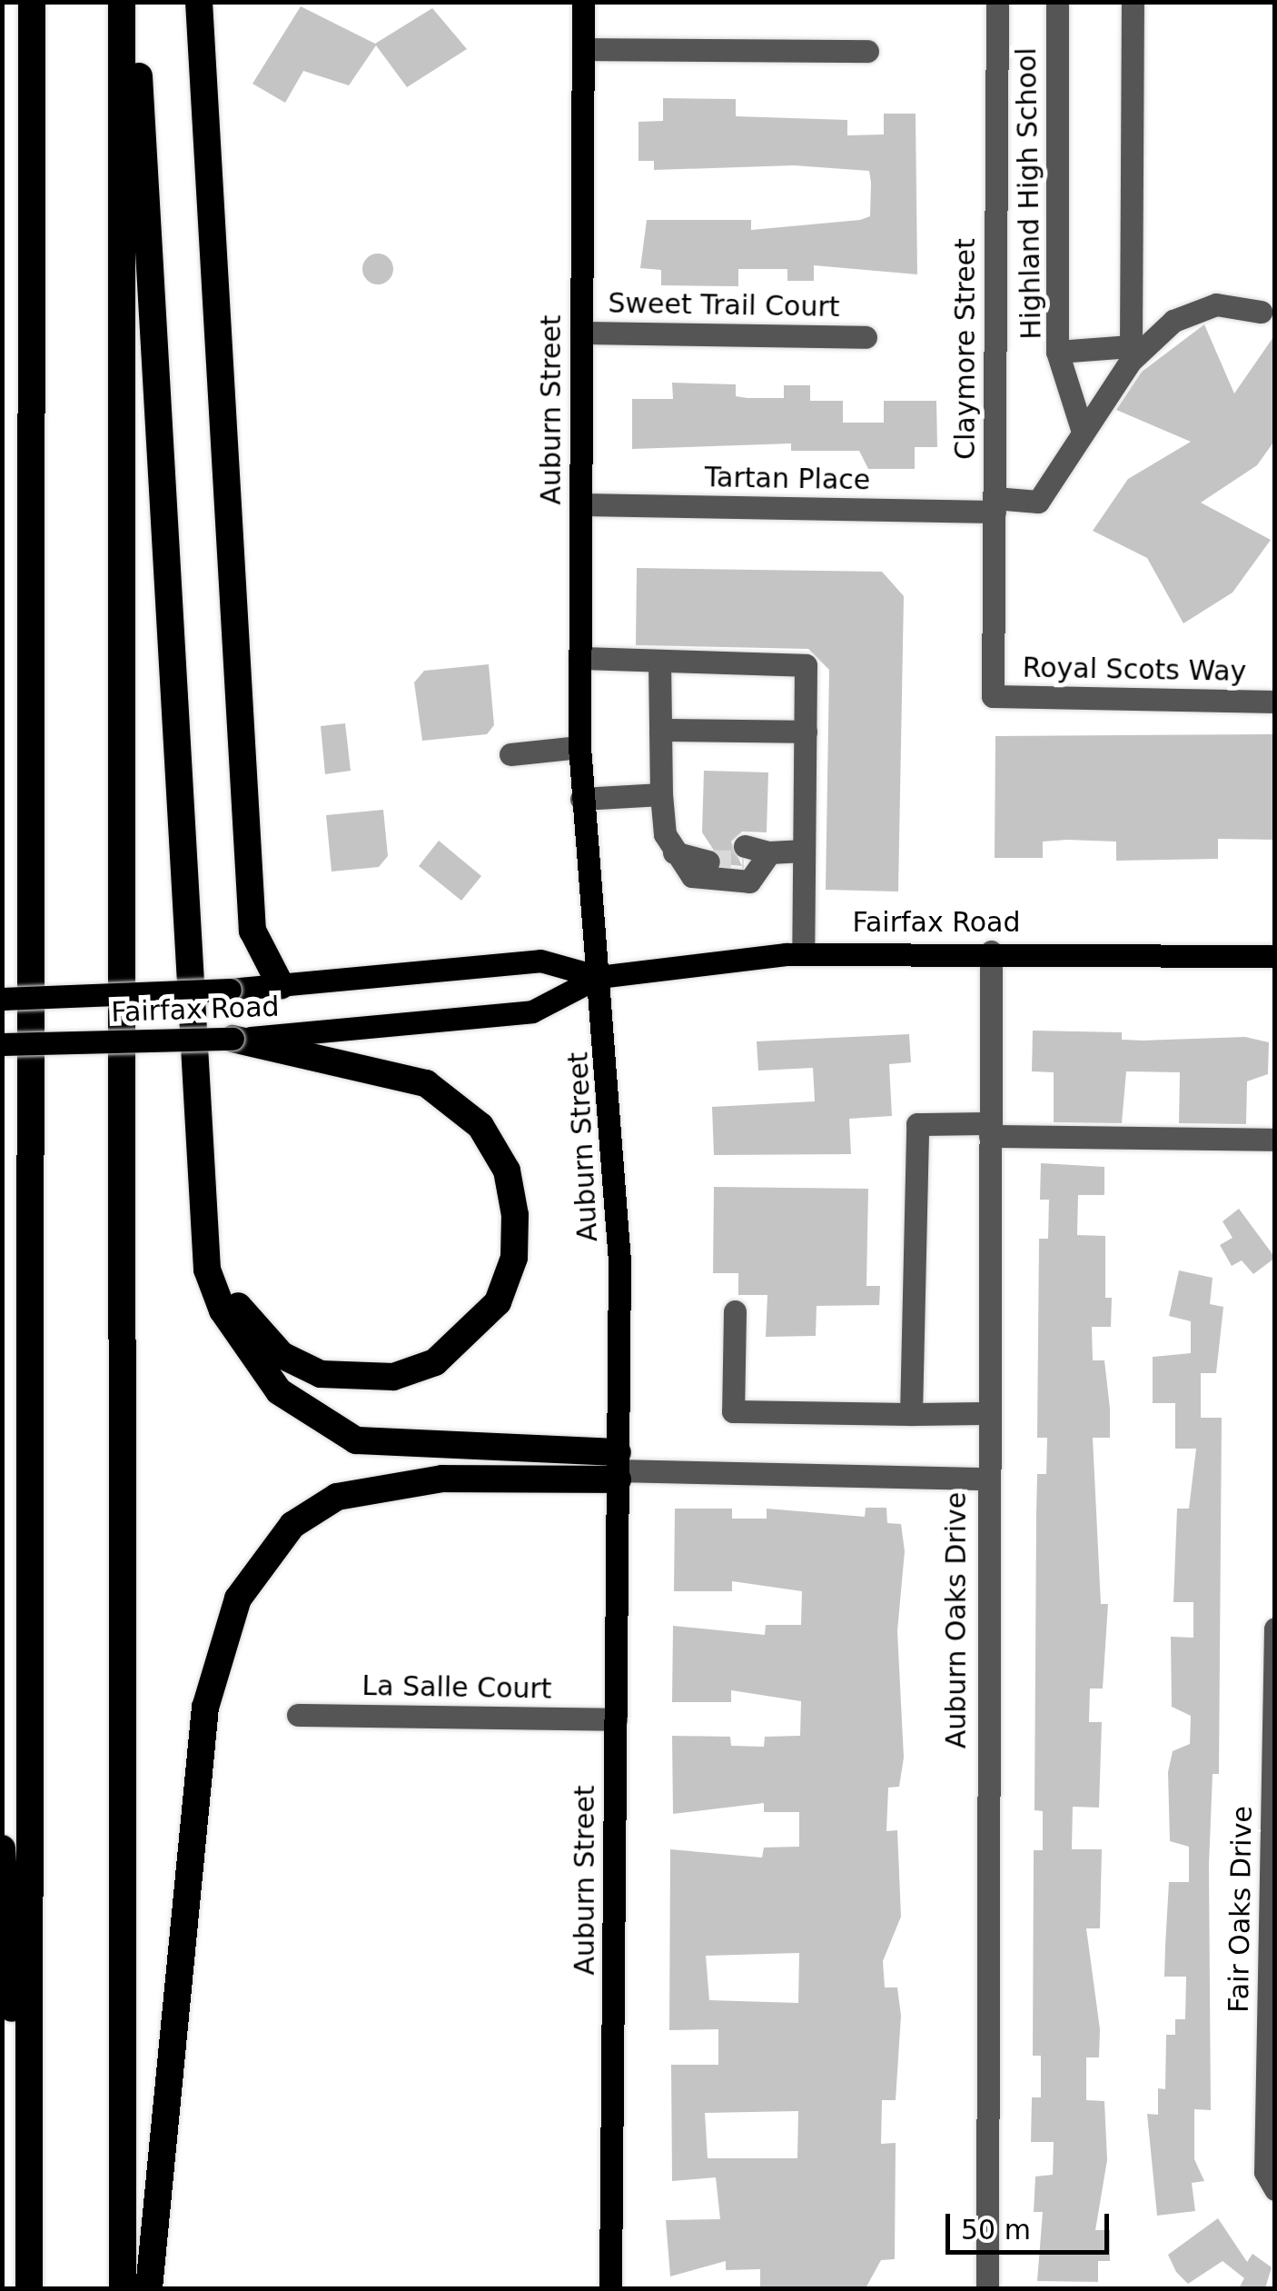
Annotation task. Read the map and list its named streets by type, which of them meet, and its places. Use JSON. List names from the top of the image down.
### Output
{
  "streets": {
    "main road": ["Auburn Street", "Fairfax Road"],
    "street": [
      "Highland High School",
      "Sweet Trail Court",
      "Claymore Street",
      "Tartan Place",
      "Royal Scots Way",
      "Auburn Oaks Drive",
      "La Salle Court",
      "Fair Oaks Drive"
    ]
  },
  "crossings": [
    ["Sweet Trail Court", "Auburn Street"],
    ["Claymore Street", "Tartan Place"],
    ["Claymore Street", "Royal Scots Way"],
    ["Auburn Street", "Tartan Place"],
    ["Auburn Street", "Fairfax Road"],
    ["Auburn Street", "La Salle Court"],
    ["Fairfax Road", "Auburn Oaks Drive"]
  ],
  "scale_bar": "50 m"
}
